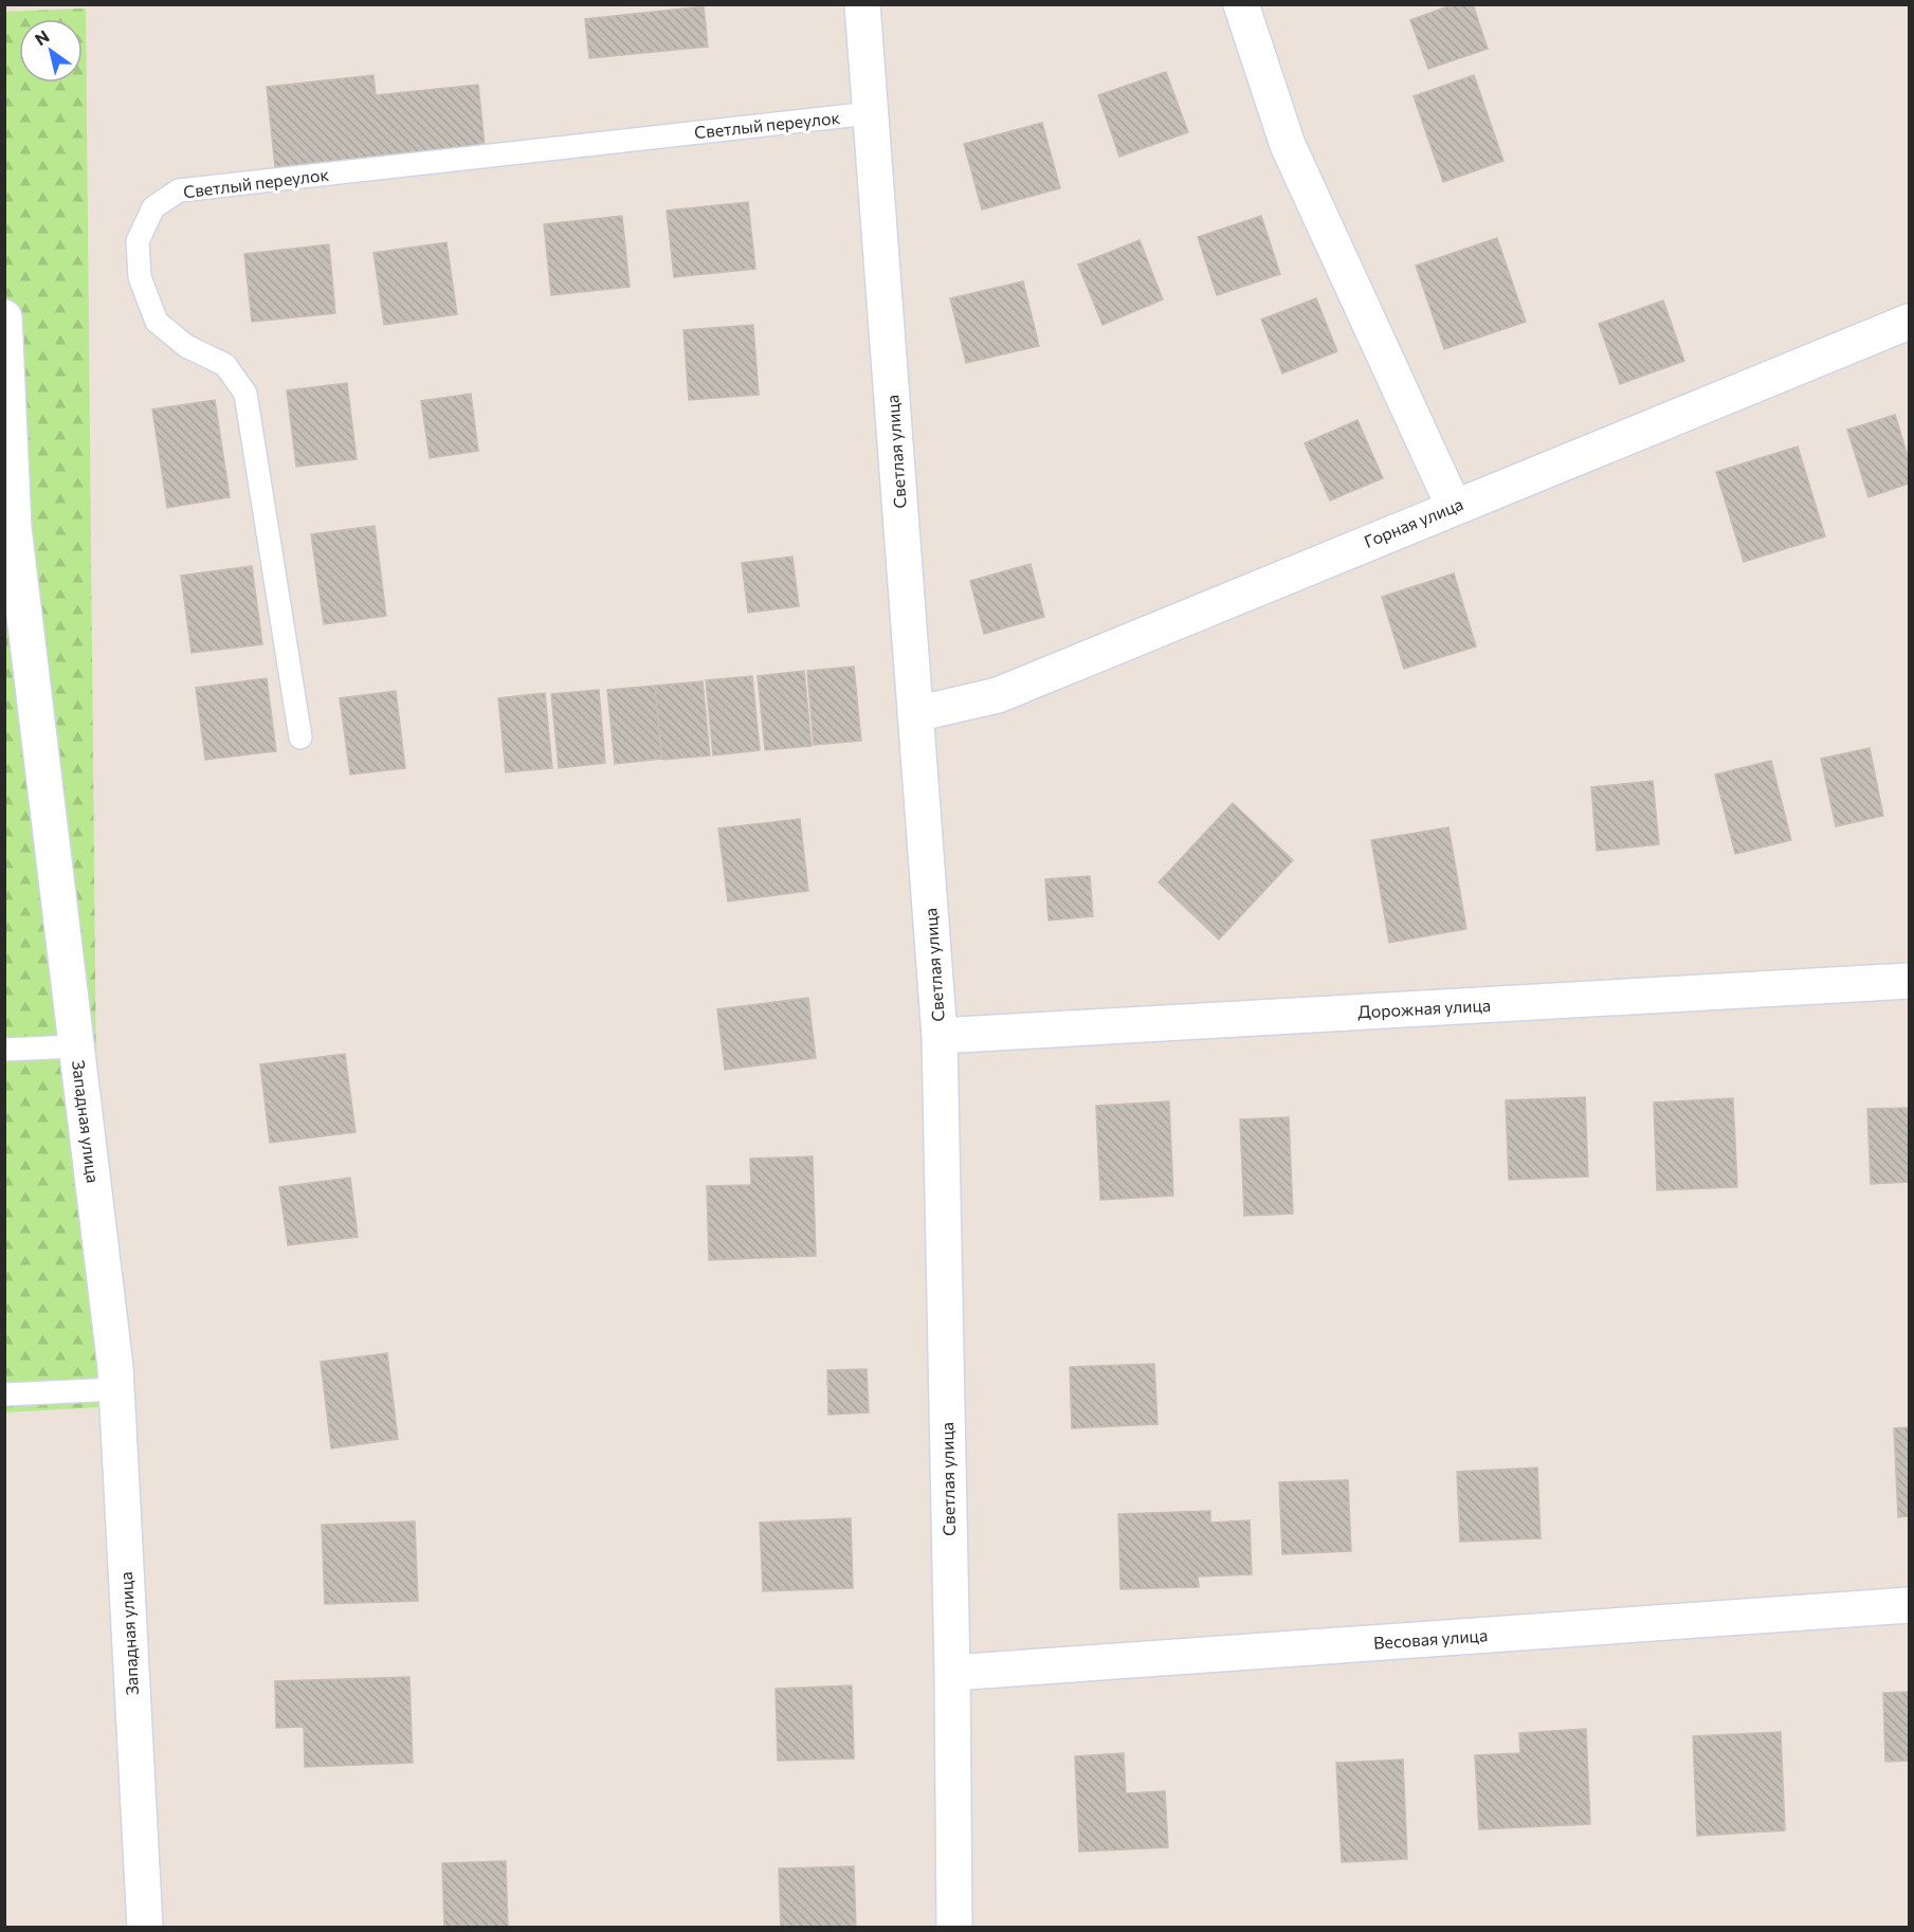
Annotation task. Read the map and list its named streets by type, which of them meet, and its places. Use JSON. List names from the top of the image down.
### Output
{
  "streets": {
    "street": [
      "Светлая улица",
      "Горная улица",
      "Дорожная улица",
      "Западная улица",
      "Весовая улица"
    ],
    "lane": ["Светлый переулок"]
  },
  "crossings": [
    ["Светлый переулок", "Светлая улица"],
    ["Светлая улица", "Горная улица"],
    ["Светлая улица", "Дорожная улица"],
    ["Светлая улица", "Весовая улица"]
  ],
  "north": "top left"
}
